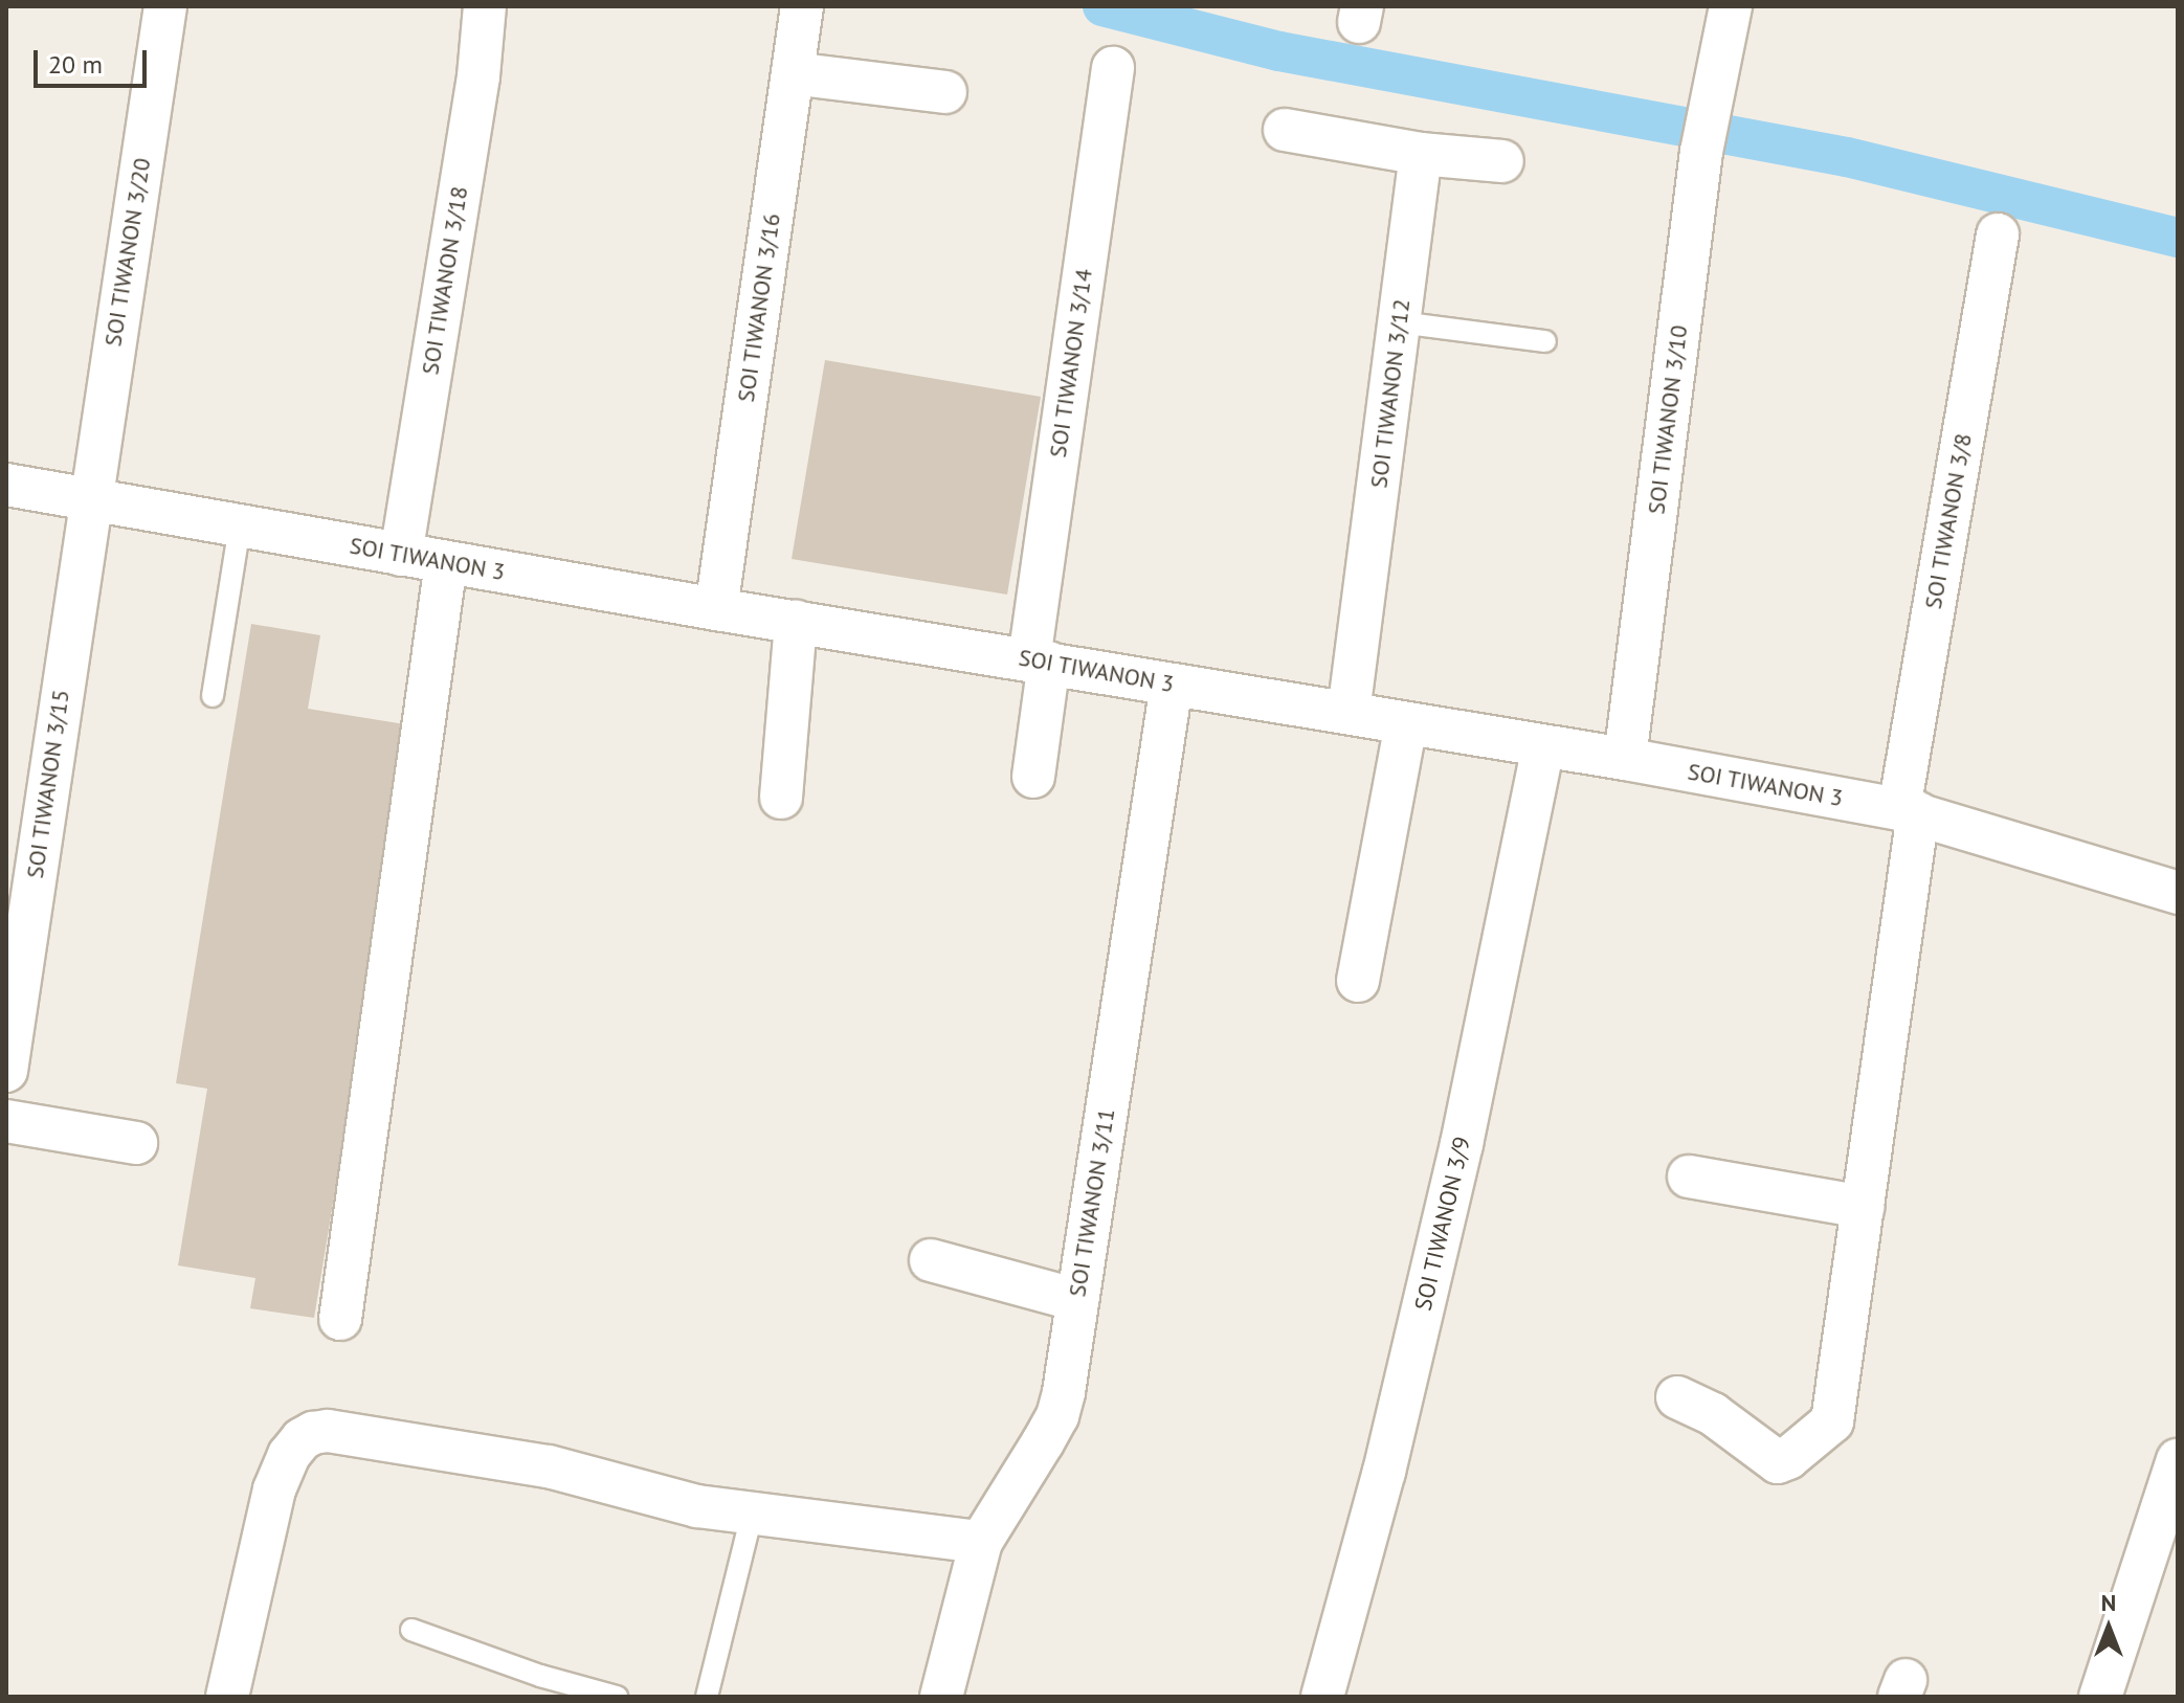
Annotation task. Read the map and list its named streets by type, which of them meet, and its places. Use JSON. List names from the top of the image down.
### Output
{
  "streets": {
    "street": [
      "SOI TIWANON 3/20",
      "SOI TIWANON 3/18",
      "SOI TIWANON 3/16",
      "SOI TIWANON 3/14",
      "SOI TIWANON 3/12",
      "SOI TIWANON 3/10",
      "SOI TIWANON 3/8",
      "SOI TIWANON 3",
      "SOI TIWANON 3/15",
      "SOI TIWANON 3/11",
      "SOI TIWANON 3/9"
    ]
  },
  "crossings": [
    ["SOI TIWANON 3/20", "SOI TIWANON 3"],
    ["SOI TIWANON 3/20", "SOI TIWANON 3/15"],
    ["SOI TIWANON 3/18", "SOI TIWANON 3"],
    ["SOI TIWANON 3/16", "SOI TIWANON 3"],
    ["SOI TIWANON 3/14", "SOI TIWANON 3"],
    ["SOI TIWANON 3/12", "SOI TIWANON 3"],
    ["SOI TIWANON 3/10", "SOI TIWANON 3"],
    ["SOI TIWANON 3/8", "SOI TIWANON 3"],
    ["SOI TIWANON 3", "SOI TIWANON 3/15"],
    ["SOI TIWANON 3", "SOI TIWANON 3/11"],
    ["SOI TIWANON 3", "SOI TIWANON 3/9"]
  ],
  "scale_bar": "20 m",
  "north": "top"
}
